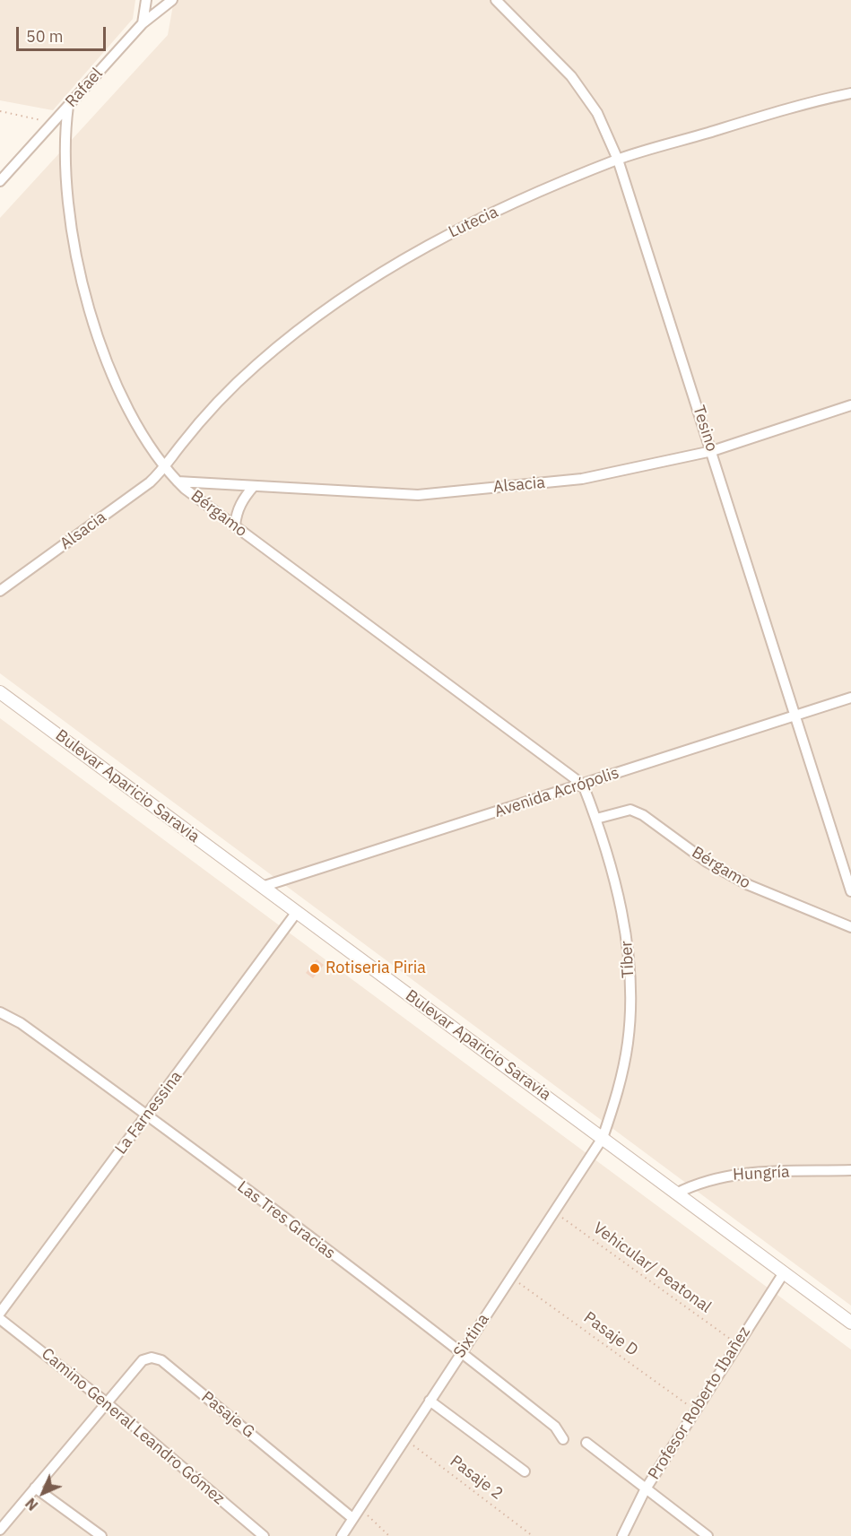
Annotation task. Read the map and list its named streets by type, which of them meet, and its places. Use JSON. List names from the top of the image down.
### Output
{
  "streets": {
    "street": [
      "Rafael",
      "Lutecia",
      "Tesino",
      "Alsacia",
      "Bérgamo",
      "Bulevar Aparicio Saravia",
      "Avenida Acrópolis",
      "Tíber",
      "La Farnessina",
      "Hungría",
      "Las Tres Gracias",
      "Sixtina",
      "Profesor Roberto Ibañez",
      "Pasaje G",
      "Camino General Leandro Gómez"
    ],
    "path": ["Vehicular/ Peatonal", "Pasaje D", "Pasaje 2"]
  },
  "crossings": [
    ["Rafael", "Bérgamo"],
    ["Lutecia", "Tesino"],
    ["Lutecia", "Alsacia"],
    ["Lutecia", "Bérgamo"],
    ["Tesino", "Alsacia"],
    ["Tesino", "Avenida Acrópolis"],
    ["Alsacia", "Bérgamo"],
    ["Bérgamo", "Avenida Acrópolis"],
    ["Bérgamo", "Tíber"],
    ["Bulevar Aparicio Saravia", "Avenida Acrópolis"],
    ["Bulevar Aparicio Saravia", "Tíber"],
    ["Bulevar Aparicio Saravia", "La Farnessina"],
    ["Bulevar Aparicio Saravia", "Hungría"],
    ["Bulevar Aparicio Saravia", "Sixtina"],
    ["Bulevar Aparicio Saravia", "Profesor Roberto Ibañez"],
    ["Avenida Acrópolis", "Tíber"],
    ["Tíber", "Sixtina"],
    ["La Farnessina", "Las Tres Gracias"],
    ["Las Tres Gracias", "Sixtina"],
    ["Vehicular/ Peatonal", "Sixtina"],
    ["Vehicular/ Peatonal", "Profesor Roberto Ibañez"],
    ["Pasaje D", "Sixtina"],
    ["Pasaje D", "Profesor Roberto Ibañez"],
    ["Sixtina", "Pasaje G"],
    ["Sixtina", "Pasaje 2"],
    ["Pasaje G", "Camino General Leandro Gómez"]
  ],
  "places": ["Rotiseria Piria"],
  "scale_bar": "50 m",
  "north": "bottom left"
}
